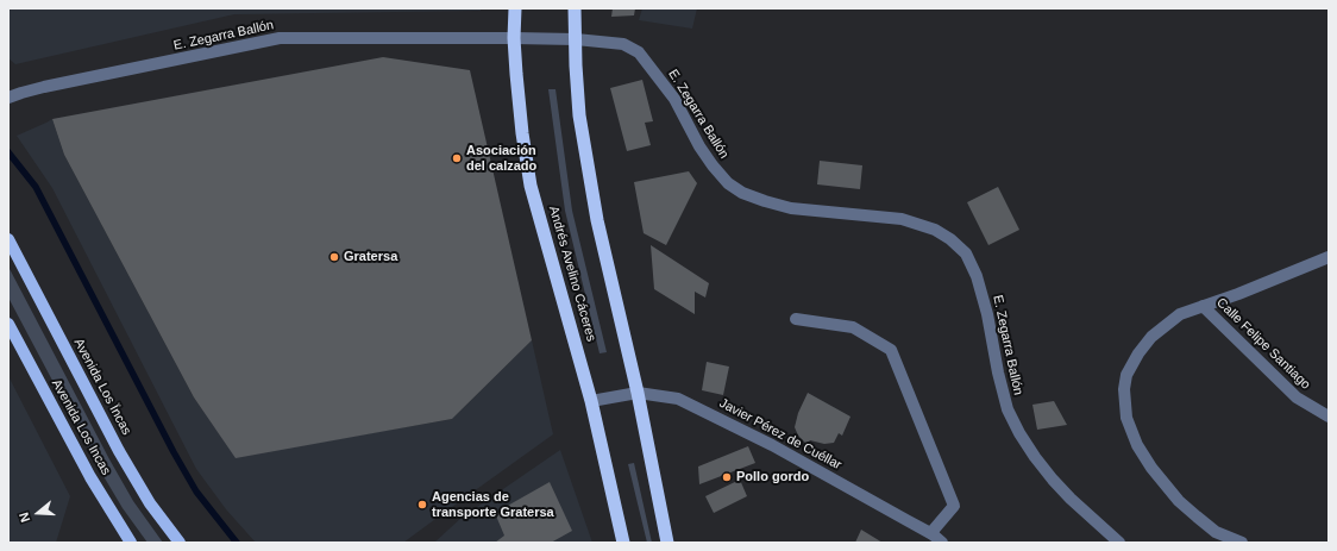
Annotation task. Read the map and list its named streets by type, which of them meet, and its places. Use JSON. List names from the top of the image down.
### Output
{
  "streets": {
    "highway": ["Andrés Avelino Cáceres"],
    "main road": ["Avenida Los Ïncas", "Avenida Los Incas"],
    "street": ["E. Zegarra Ballón", "Calle Felipe Santiago", "Javier Pérez de Cuéllar"]
  },
  "crossings": [
    ["E. Zegarra Ballón", "Andrés Avelino Cáceres"],
    ["Andrés Avelino Cáceres", "Javier Pérez de Cuéllar"]
  ],
  "places": [
    "Asociación del calzado",
    "Gratersa",
    "Pollo gordo",
    "Agencias de transporte Gratersa"
  ],
  "north": "left"
}
